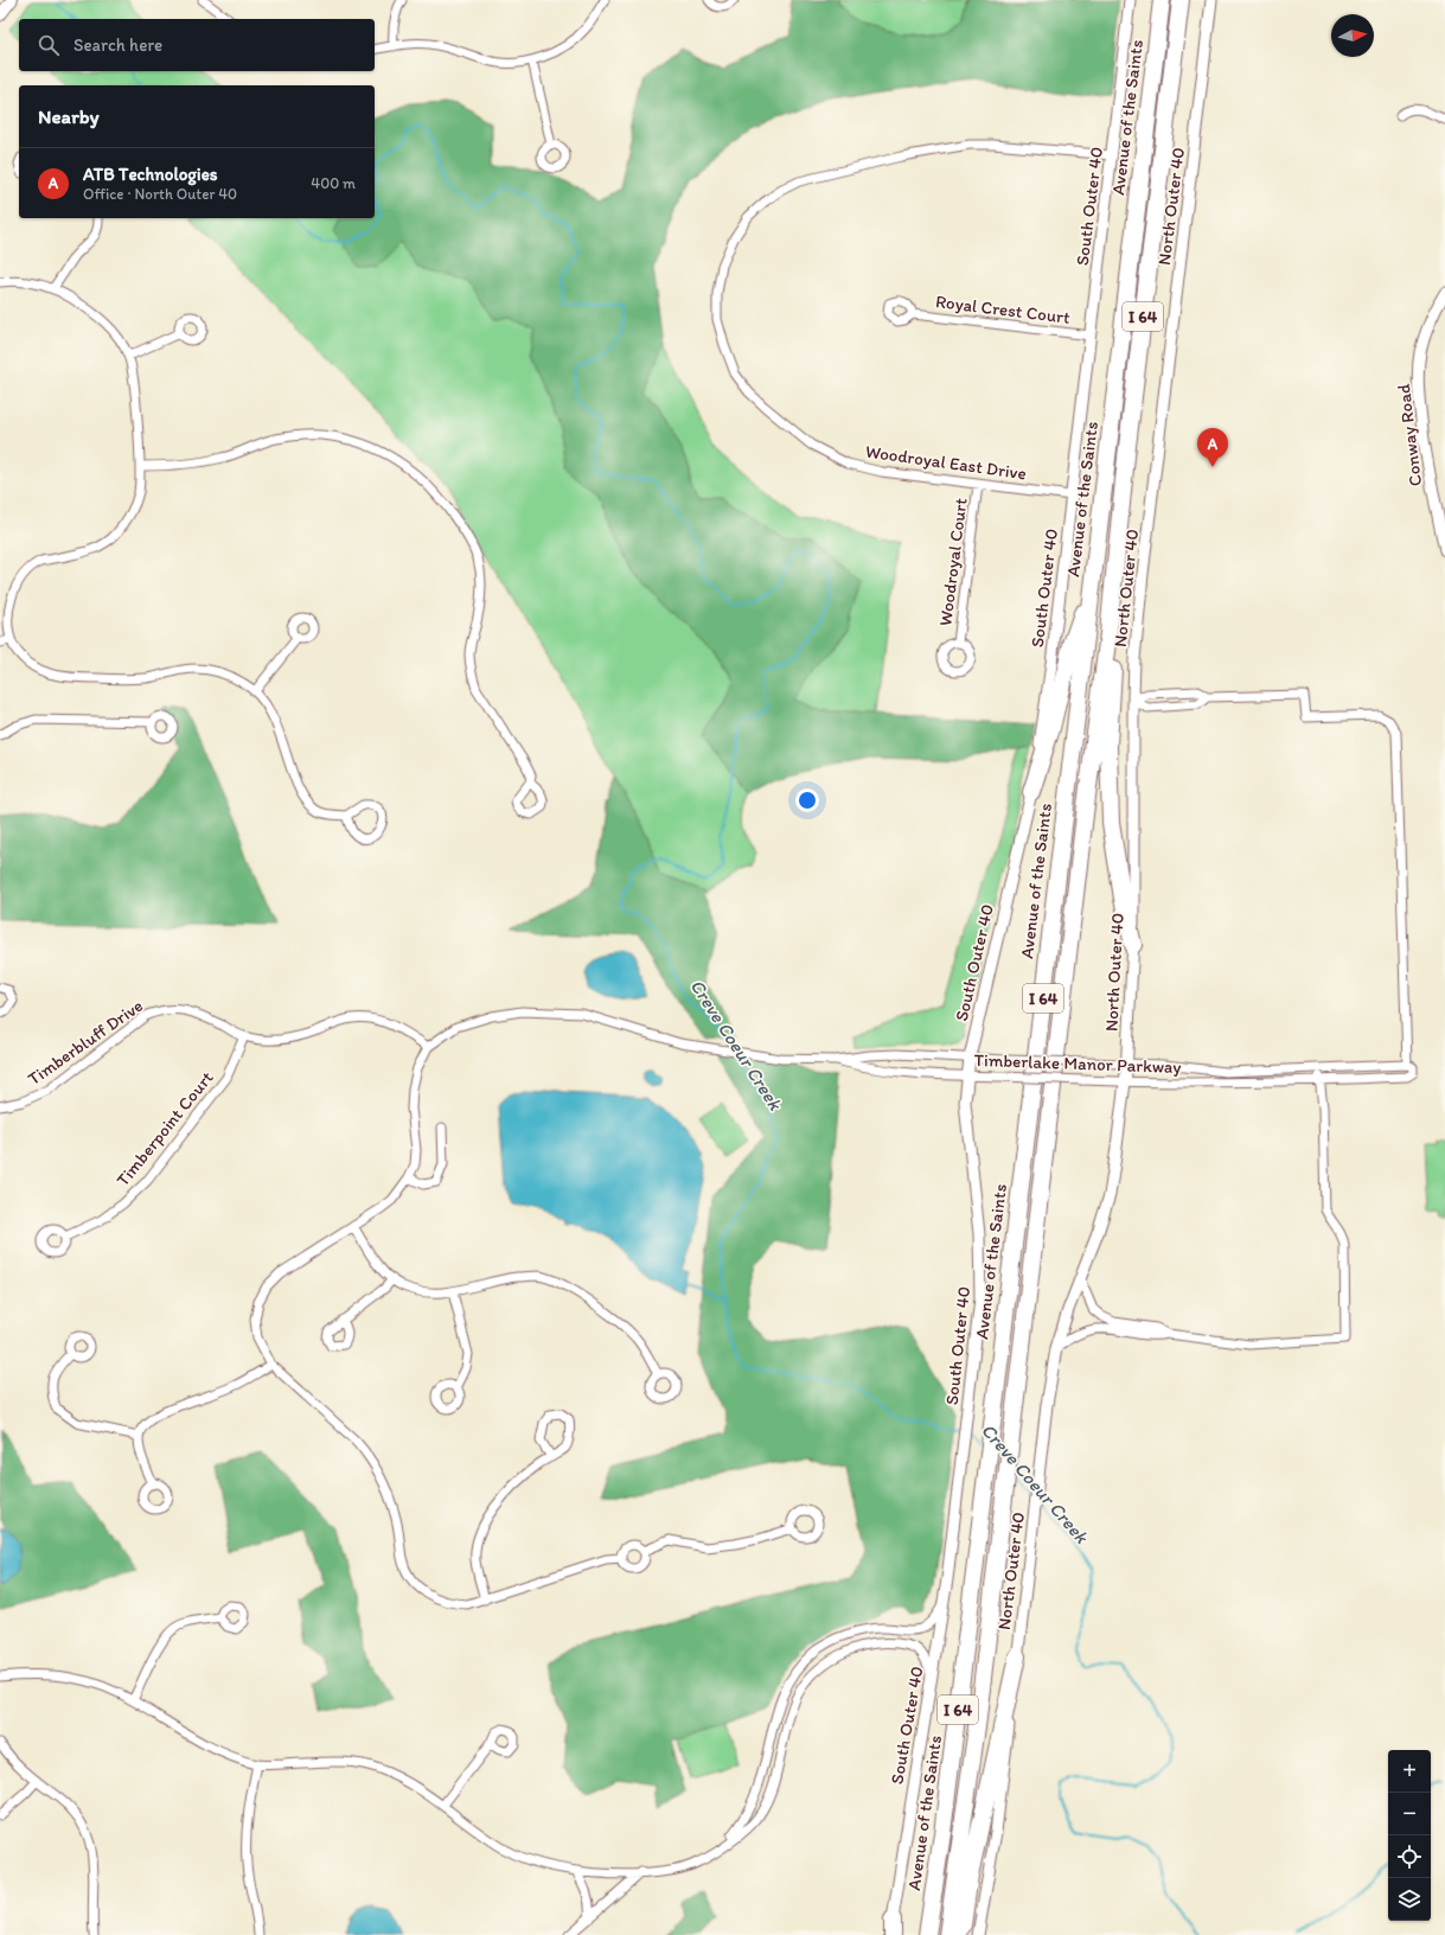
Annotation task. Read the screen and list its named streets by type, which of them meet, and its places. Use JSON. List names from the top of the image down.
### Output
{
  "streets": {
    "highway": ["Avenue of the Saints", "I 64"],
    "street": [
      "South Outer 40",
      "North Outer 40",
      "Royal Crest Court",
      "Conway Road",
      "Woodroyal East Drive",
      "Woodroyal Court",
      "Timberbluff Drive",
      "Timberlake Manor Parkway",
      "Timberpoint Court"
    ]
  },
  "crossings": [
    ["South Outer 40", "Royal Crest Court"],
    ["South Outer 40", "Woodroyal East Drive"],
    ["South Outer 40", "Timberlake Manor Parkway"],
    ["North Outer 40", "Timberlake Manor Parkway"],
    ["Woodroyal East Drive", "Woodroyal Court"],
    ["Timberbluff Drive", "Timberlake Manor Parkway"],
    ["Timberbluff Drive", "Timberpoint Court"]
  ],
  "water": ["Creve Coeur Creek"],
  "north": "right",
  "page": {
    "search": "Search here",
    "heading": "Nearby",
    "list": [
      {
        "mark": "A",
        "name": "ATB Technologies",
        "note": "Office · North Outer 40",
        "value": "400 m"
      }
    ],
    "pins": "A",
    "map_buttons": ["+", "−"]
  }
}
